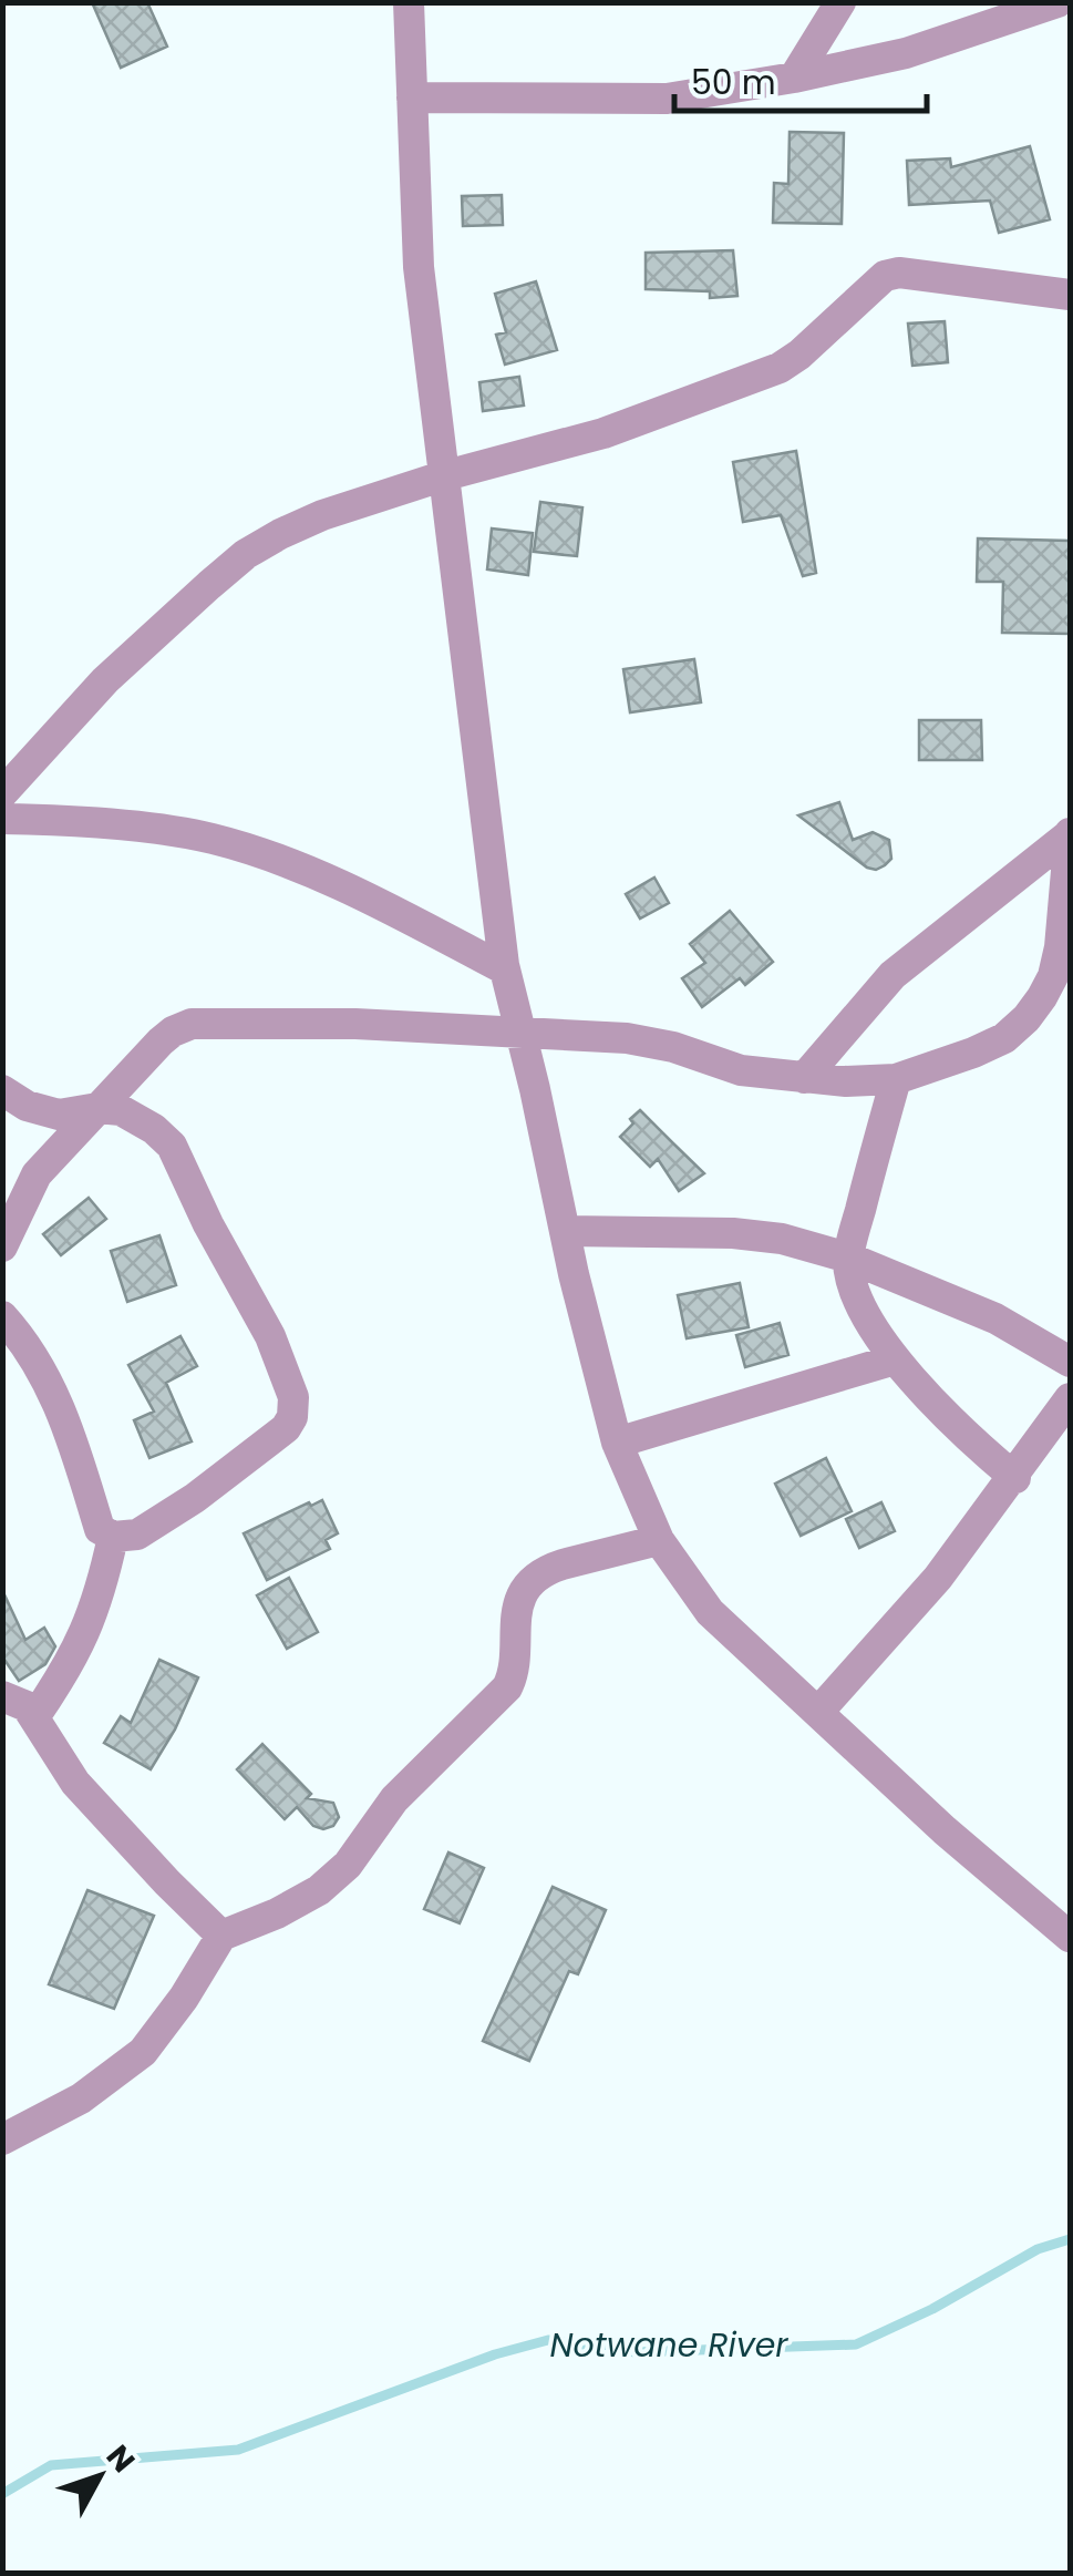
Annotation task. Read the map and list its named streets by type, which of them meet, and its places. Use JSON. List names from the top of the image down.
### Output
{
  "water": ["Notwane River"],
  "scale_bar": "50 m",
  "north": "top right"
}
